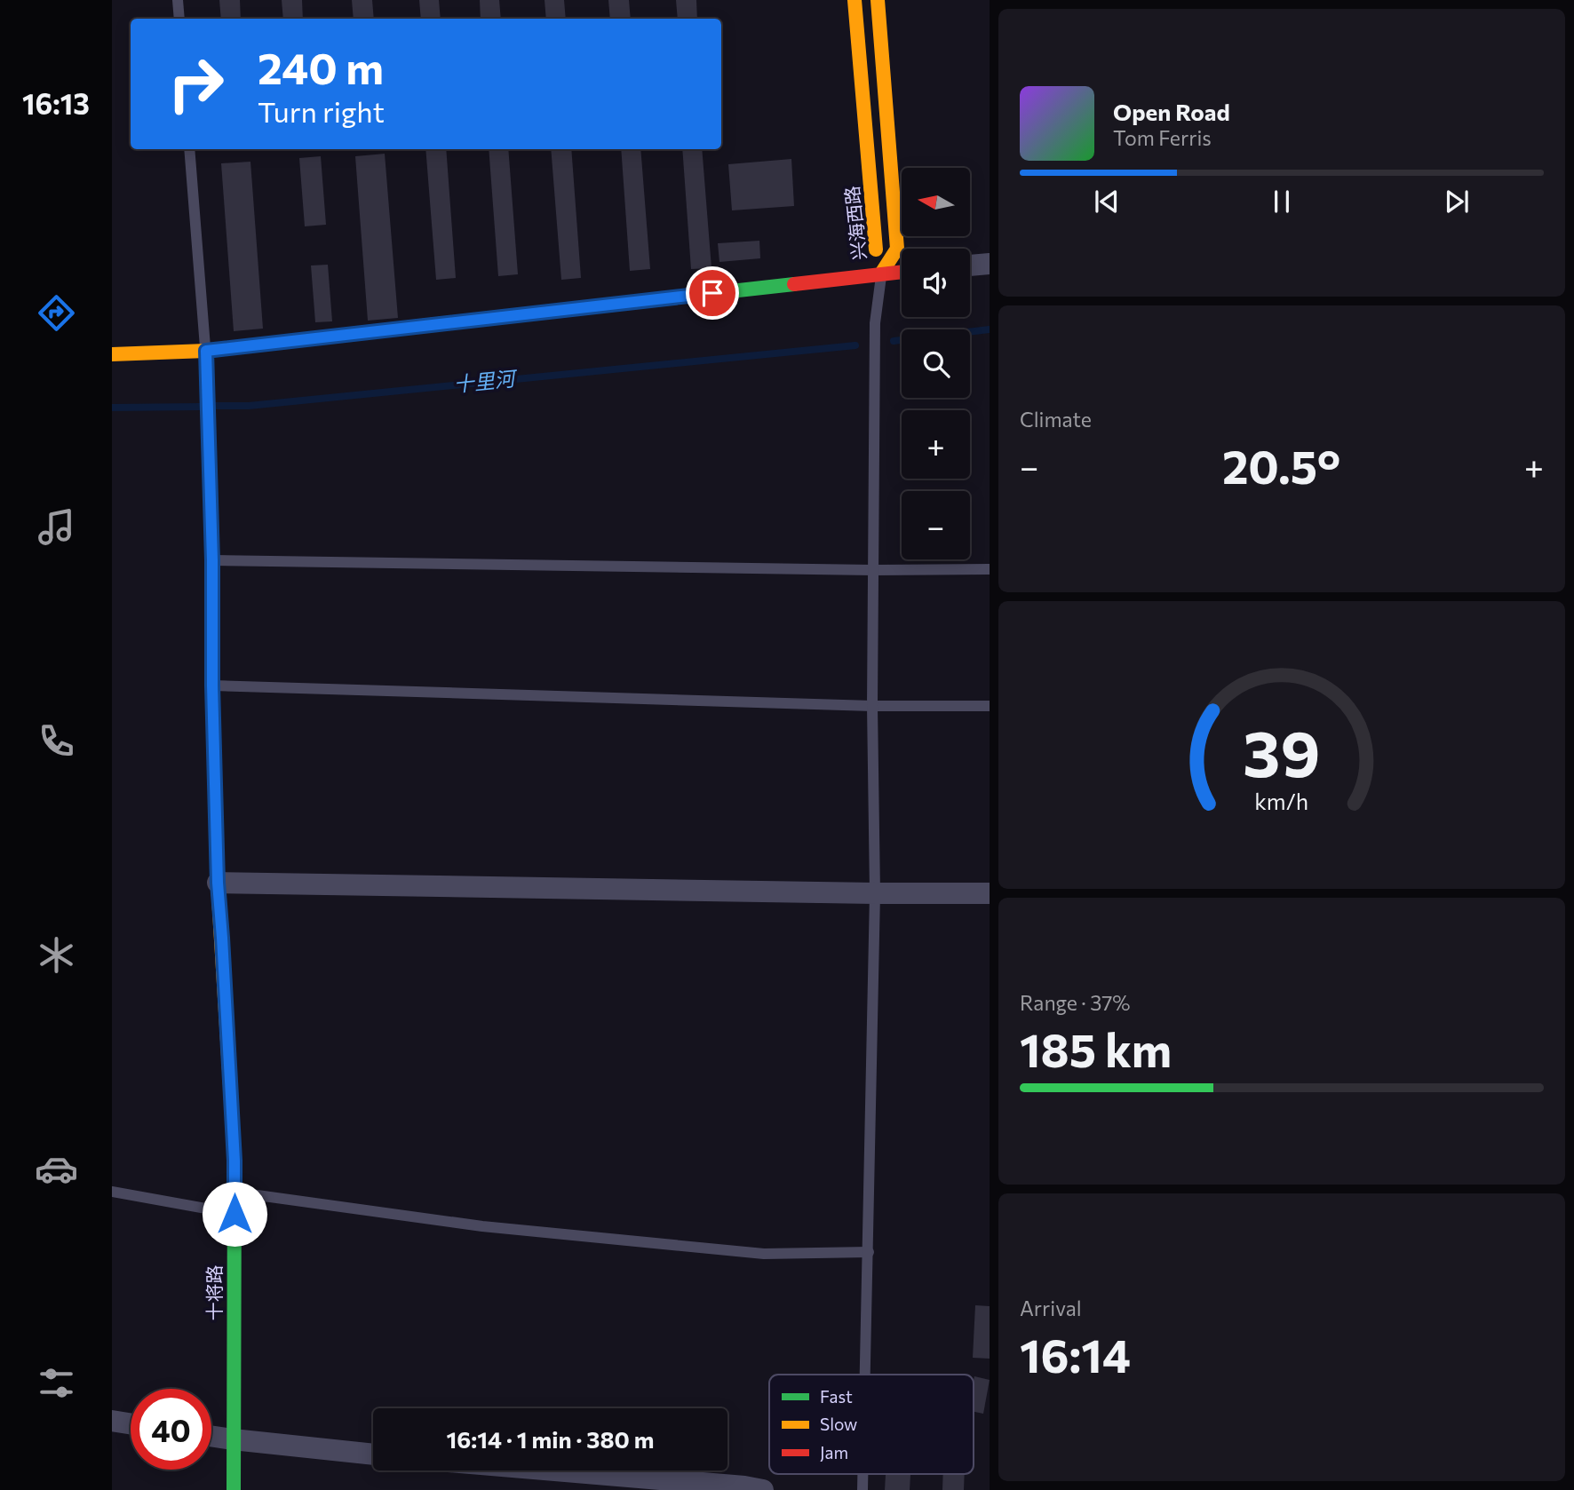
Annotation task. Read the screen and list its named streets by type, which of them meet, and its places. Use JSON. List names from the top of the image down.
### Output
{
  "streets": {
    "street": ["兴海西路", "十将路"]
  },
  "water": ["十里河"],
  "legend": ["Fast", "Slow", "Jam"],
  "north": "left",
  "page": {
    "tabs": "16:13",
    "turn": ["240 m", "Turn right"],
    "song": ["Open Road", "Tom Ferris"],
    "map_buttons": ["+", "−"],
    "tile": [
      "Climate",
      ["Range · 37%", "185 km"],
      ["Arrival", "16:14"]
    ],
    "heat": ["−", "20.5°", "+"],
    "limit": "40",
    "trip": "16:14 · 1 min · 380 m",
    "gauge": ["39", "km/h"]
  }
}
